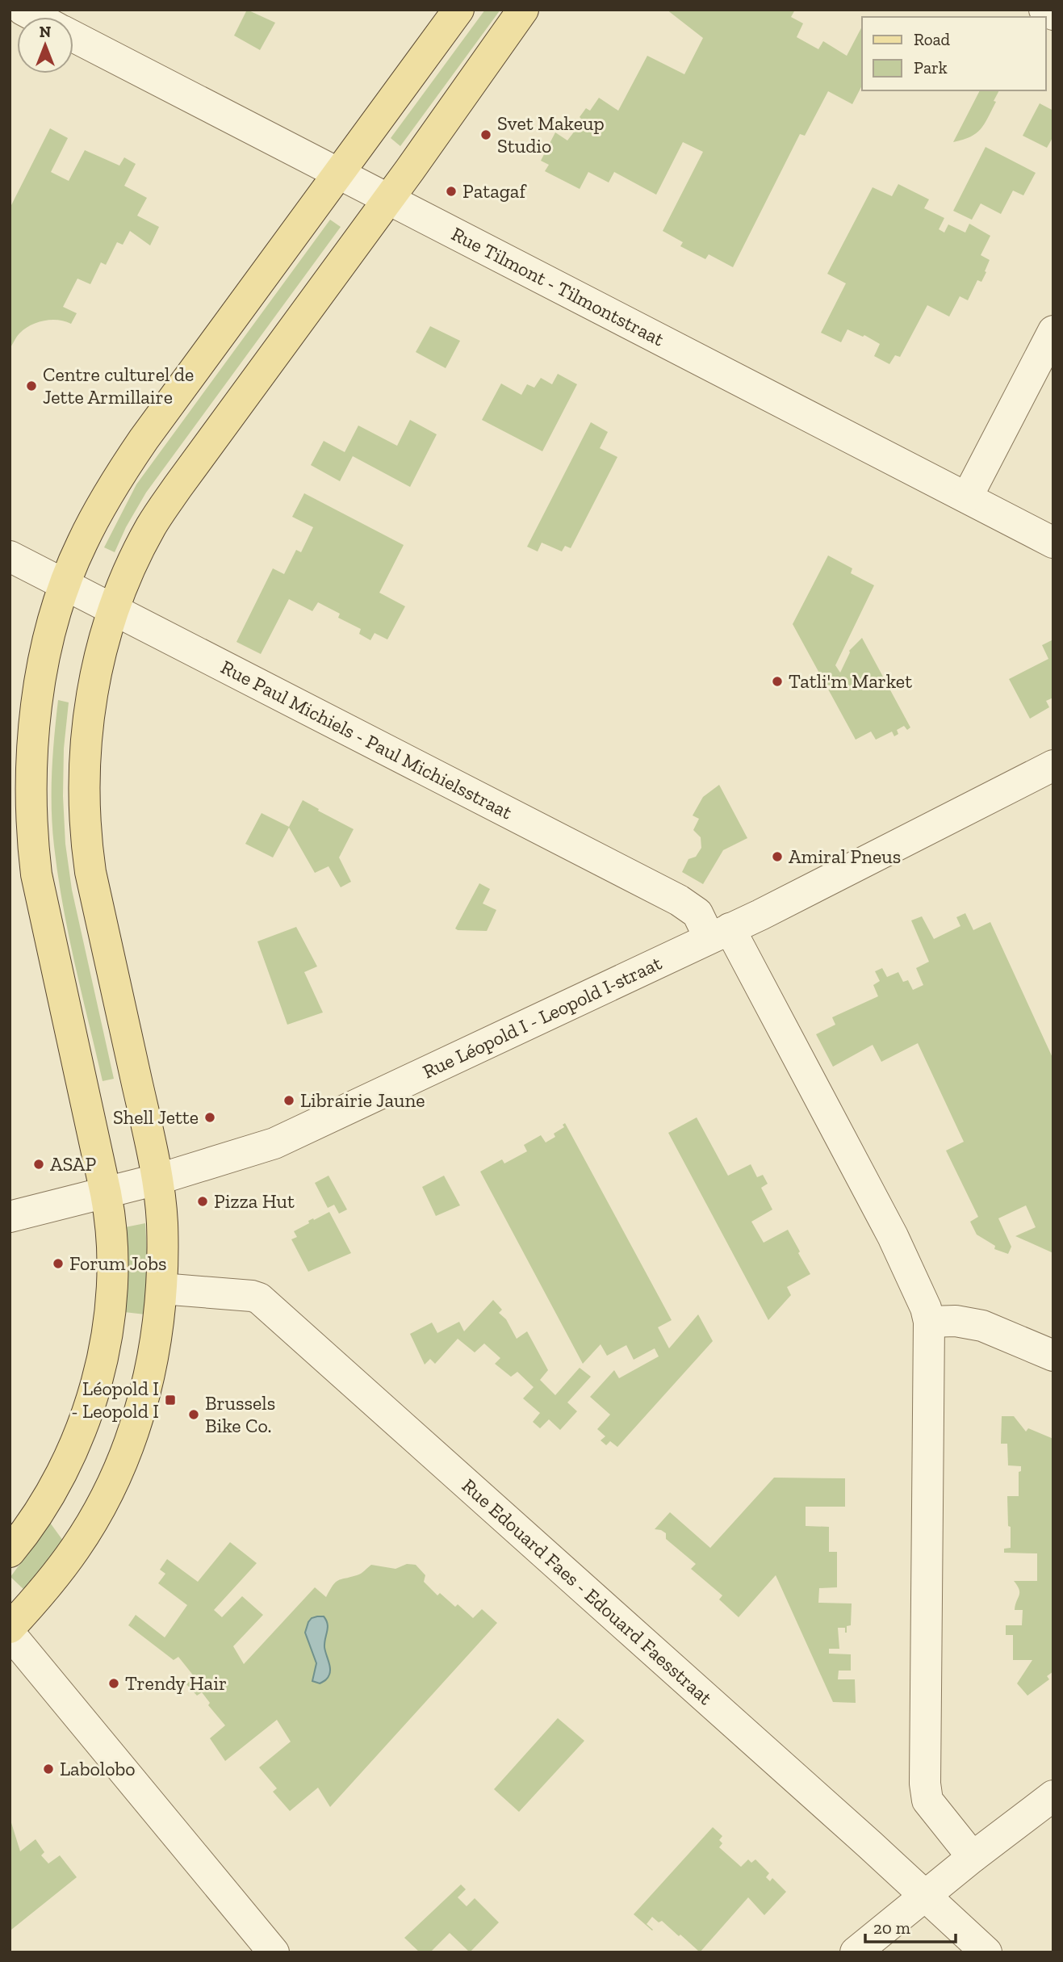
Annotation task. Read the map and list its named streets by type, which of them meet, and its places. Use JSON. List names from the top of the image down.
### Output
{
  "streets": {
    "street": [
      "Rue Tilmont - Tilmontstraat",
      "Rue Paul Michiels - Paul Michielsstraat",
      "Rue Léopold I - Leopold I-straat",
      "Rue Edouard Faes - Edouard Faesstraat"
    ]
  },
  "crossings": [
    ["Rue Paul Michiels - Paul Michielsstraat", "Rue Léopold I - Leopold I-straat"]
  ],
  "places": {
    "other": [
      "Svet Makeup Studio",
      "Patagaf",
      "Centre culturel de Jette Armillaire",
      "Tatli'm Market",
      "Amiral Pneus",
      "Librairie Jaune",
      "Shell Jette",
      "ASAP",
      "Pizza Hut",
      "Forum Jobs",
      "Brussels Bike Co.",
      "Trendy Hair",
      "Labolobo"
    ],
    "transit": ["Léopold I - Leopold I"]
  },
  "legend": ["Road", "Park"],
  "scale_bar": "20 m",
  "north": "top"
}
